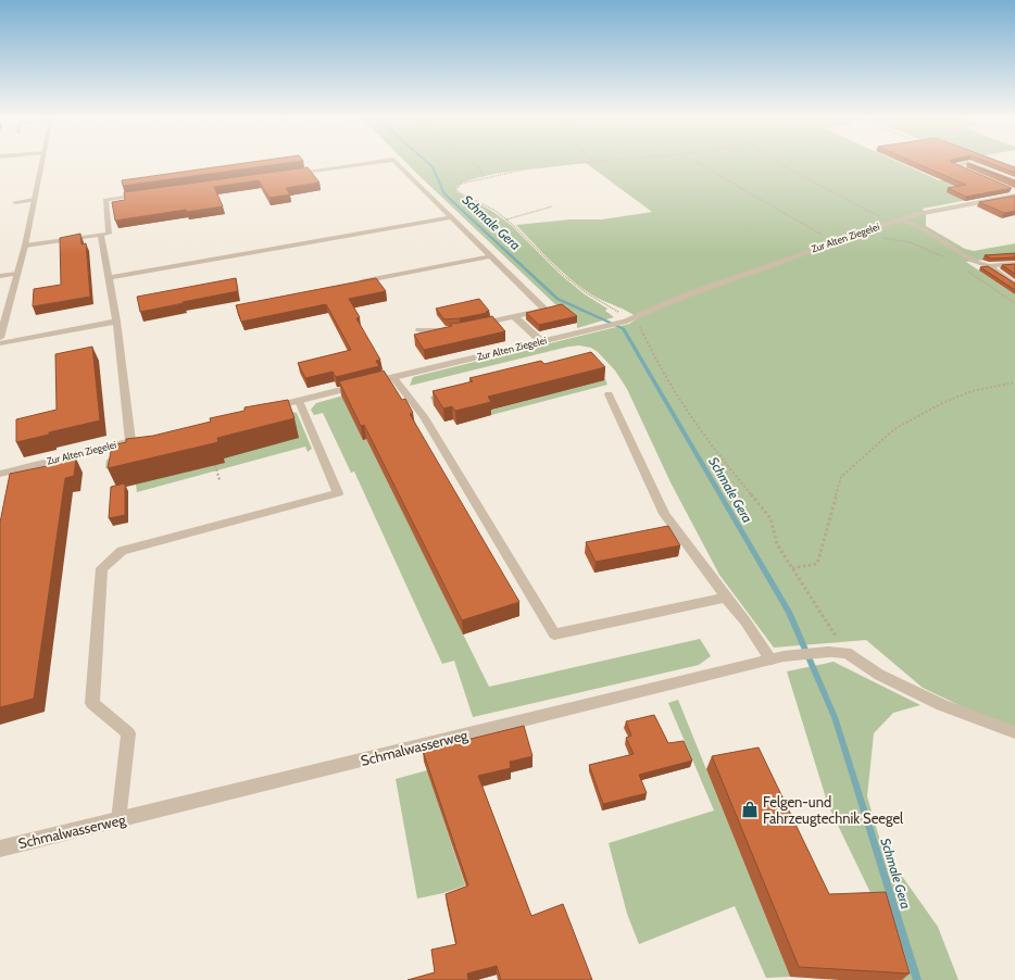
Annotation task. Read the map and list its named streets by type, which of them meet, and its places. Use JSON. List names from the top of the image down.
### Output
{
  "streets": {
    "street": ["Zur Alten Ziegelei", "Schmalwasserweg"]
  },
  "water": ["Schmale Gera"],
  "places": {
    "shop": ["Felgen-und Fahrzeugtechnik Seegel"]
  }
}
